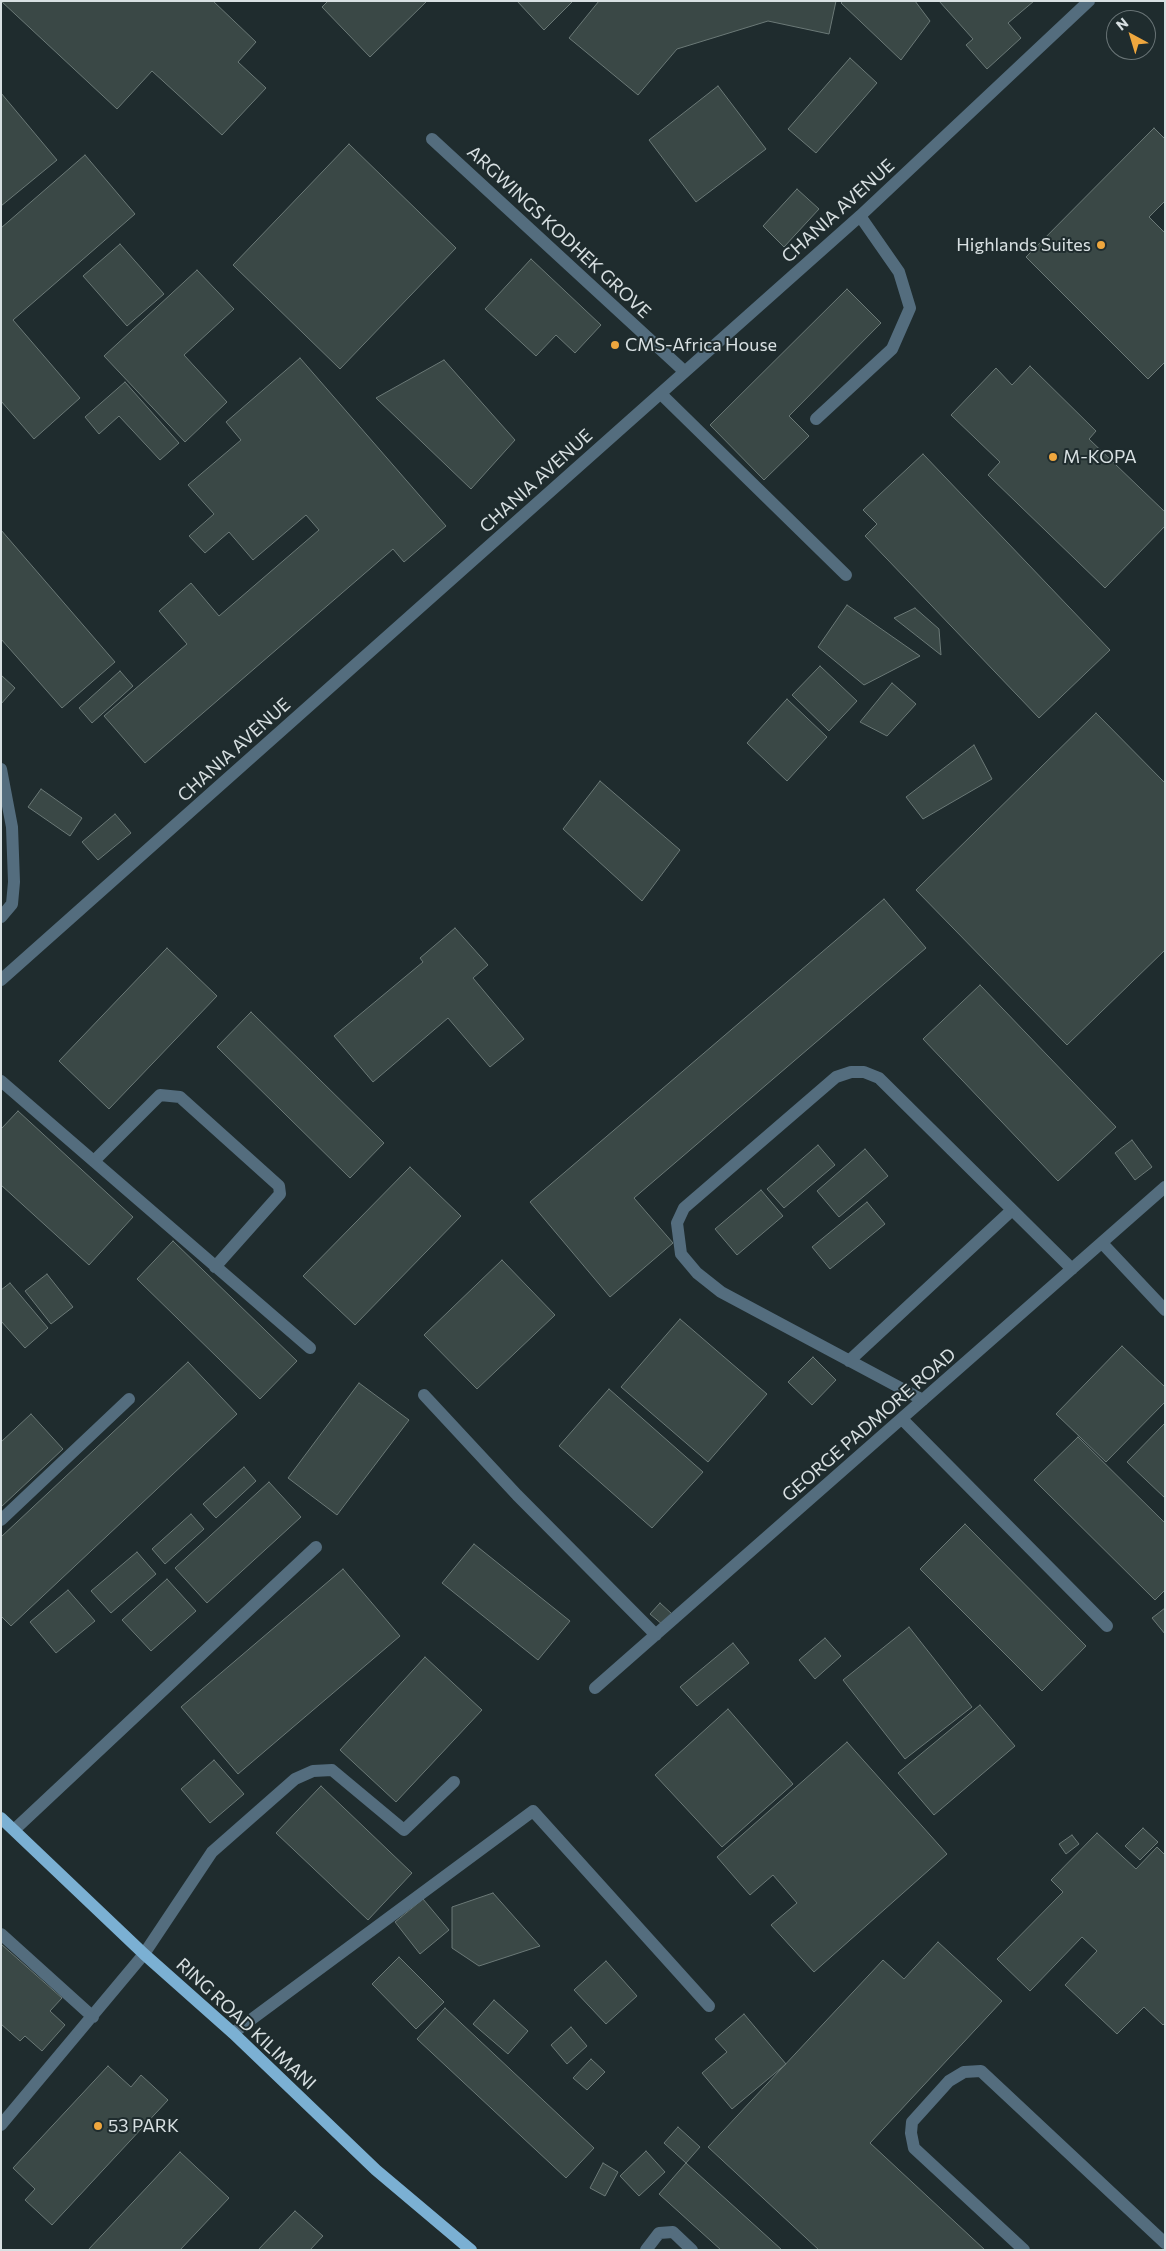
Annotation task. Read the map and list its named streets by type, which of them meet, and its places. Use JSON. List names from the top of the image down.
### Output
{
  "streets": {
    "main road": ["RING ROAD KILIMANI"],
    "street": ["CHANIA AVENUE", "ARGWINGS KODHEK GROVE", "GEORGE PADMORE ROAD"]
  },
  "crossings": [
    ["CHANIA AVENUE", "ARGWINGS KODHEK GROVE"]
  ],
  "places": [
    "Highlands Suites",
    "CMS-Africa House",
    "M-KOPA",
    "53 PARK"
  ],
  "north": "top left"
}
